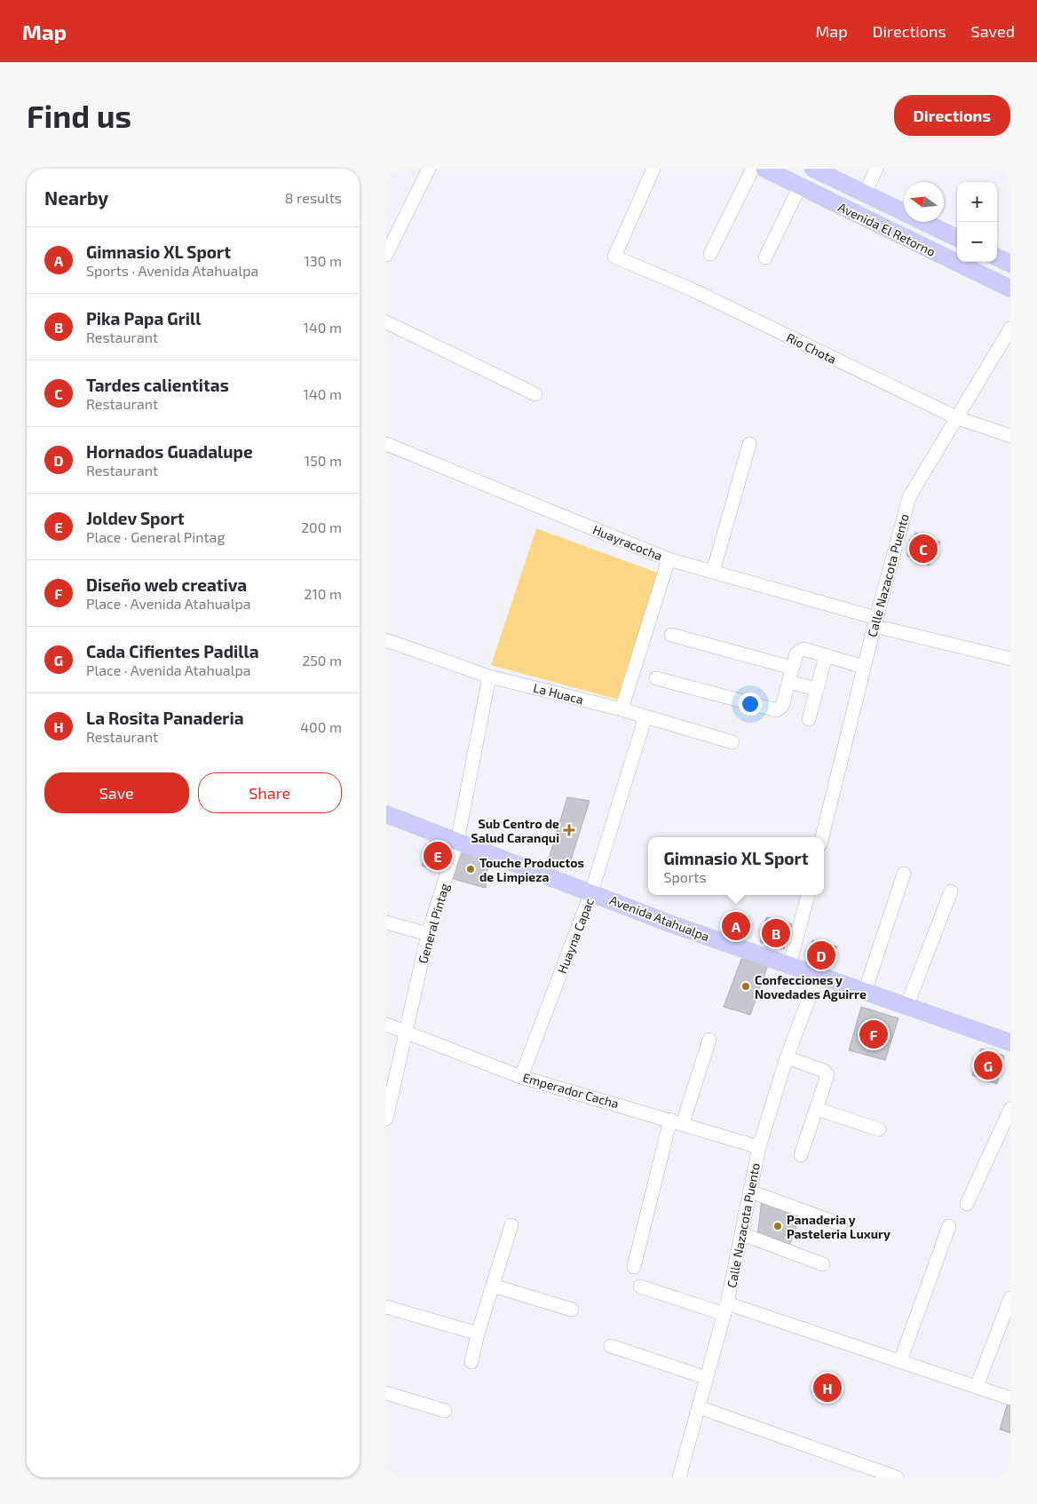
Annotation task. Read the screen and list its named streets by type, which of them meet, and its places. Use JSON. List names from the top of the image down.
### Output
{
  "streets": {
    "main road": ["Avenida El Retorno", "Avenida Atahualpa"],
    "street": [
      "Rio Chota",
      "Huayracocha",
      "Calle Nazacota Puento",
      "La Huaca",
      "General Pintag",
      "Huayna Capac",
      "Emperador Cacha"
    ]
  },
  "crossings": [
    ["Rio Chota", "Calle Nazacota Puento"],
    ["Huayracocha", "Calle Nazacota Puento"],
    ["Calle Nazacota Puento", "Avenida Atahualpa"],
    ["Calle Nazacota Puento", "Emperador Cacha"],
    ["La Huaca", "General Pintag"],
    ["La Huaca", "Huayna Capac"],
    ["Avenida Atahualpa", "General Pintag"],
    ["Avenida Atahualpa", "Huayna Capac"],
    ["General Pintag", "Emperador Cacha"],
    ["Huayna Capac", "Emperador Cacha"]
  ],
  "places": {
    "health": ["Sub Centro de Salud Caranqui"],
    "other": ["Touche Productos de Limpieza", "Confecciones y Novedades Aguirre", "Panaderia y Pasteleria Luxury"]
  },
  "north": "left",
  "page": {
    "header": "Map",
    "nav": ["Map", "Directions", "Saved"],
    "buttons": [
      "Directions",
      ["Save", "Share"]
    ],
    "title": "Find us",
    "heading": ["Nearby", "8 results"],
    "map_buttons": ["+", "−"],
    "list": [
      {
        "mark": "A",
        "name": "Gimnasio XL Sport",
        "note": "Sports · Avenida Atahualpa",
        "value": "130 m"
      },
      {
        "mark": "B",
        "name": "Pika Papa Grill",
        "note": "Restaurant",
        "value": "140 m"
      },
      {
        "mark": "C",
        "name": "Tardes calientitas",
        "note": "Restaurant",
        "value": "140 m"
      },
      {
        "mark": "D",
        "name": "Hornados Guadalupe",
        "note": "Restaurant",
        "value": "150 m"
      },
      {
        "mark": "E",
        "name": "Joldev Sport",
        "note": "Place · General Pintag",
        "value": "200 m"
      },
      {
        "mark": "F",
        "name": "Diseño web creativa",
        "note": "Place · Avenida Atahualpa",
        "value": "210 m"
      },
      {
        "mark": "G",
        "name": "Cada Cifientes Padilla",
        "note": "Place · Avenida Atahualpa",
        "value": "250 m"
      },
      {
        "mark": "H",
        "name": "La Rosita Panaderia",
        "note": "Restaurant",
        "value": "400 m"
      }
    ],
    "pins": [
      "C",
      "E",
      "A",
      "B",
      "D",
      "F",
      "G",
      "H"
    ],
    "popup": ["Gimnasio XL Sport", "Sports"]
  }
}
